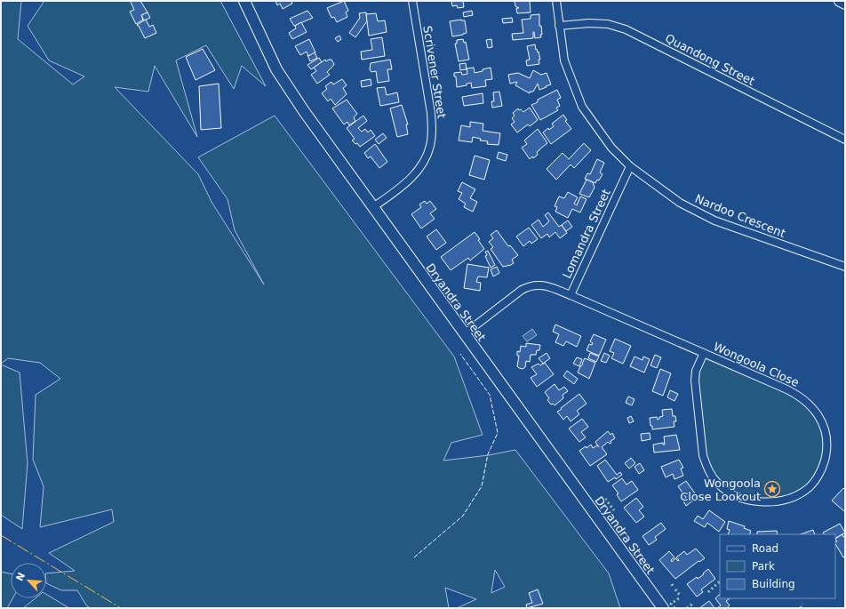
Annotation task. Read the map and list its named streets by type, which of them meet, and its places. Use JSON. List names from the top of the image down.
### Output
{
  "streets": {
    "street": [
      "Quandong Street",
      "Scrivener Street",
      "Nardoo Crescent",
      "Lomandra Street",
      "Dryandra Street",
      "Wongoola Close"
    ]
  },
  "crossings": [
    ["Quandong Street", "Nardoo Crescent"],
    ["Scrivener Street", "Dryandra Street"],
    ["Nardoo Crescent", "Lomandra Street"],
    ["Lomandra Street", "Dryandra Street"],
    ["Lomandra Street", "Wongoola Close"]
  ],
  "places": {
    "place": ["Wongoola Close Lookout"]
  },
  "legend": ["Road", "Park", "Building"],
  "north": "top left"
}
